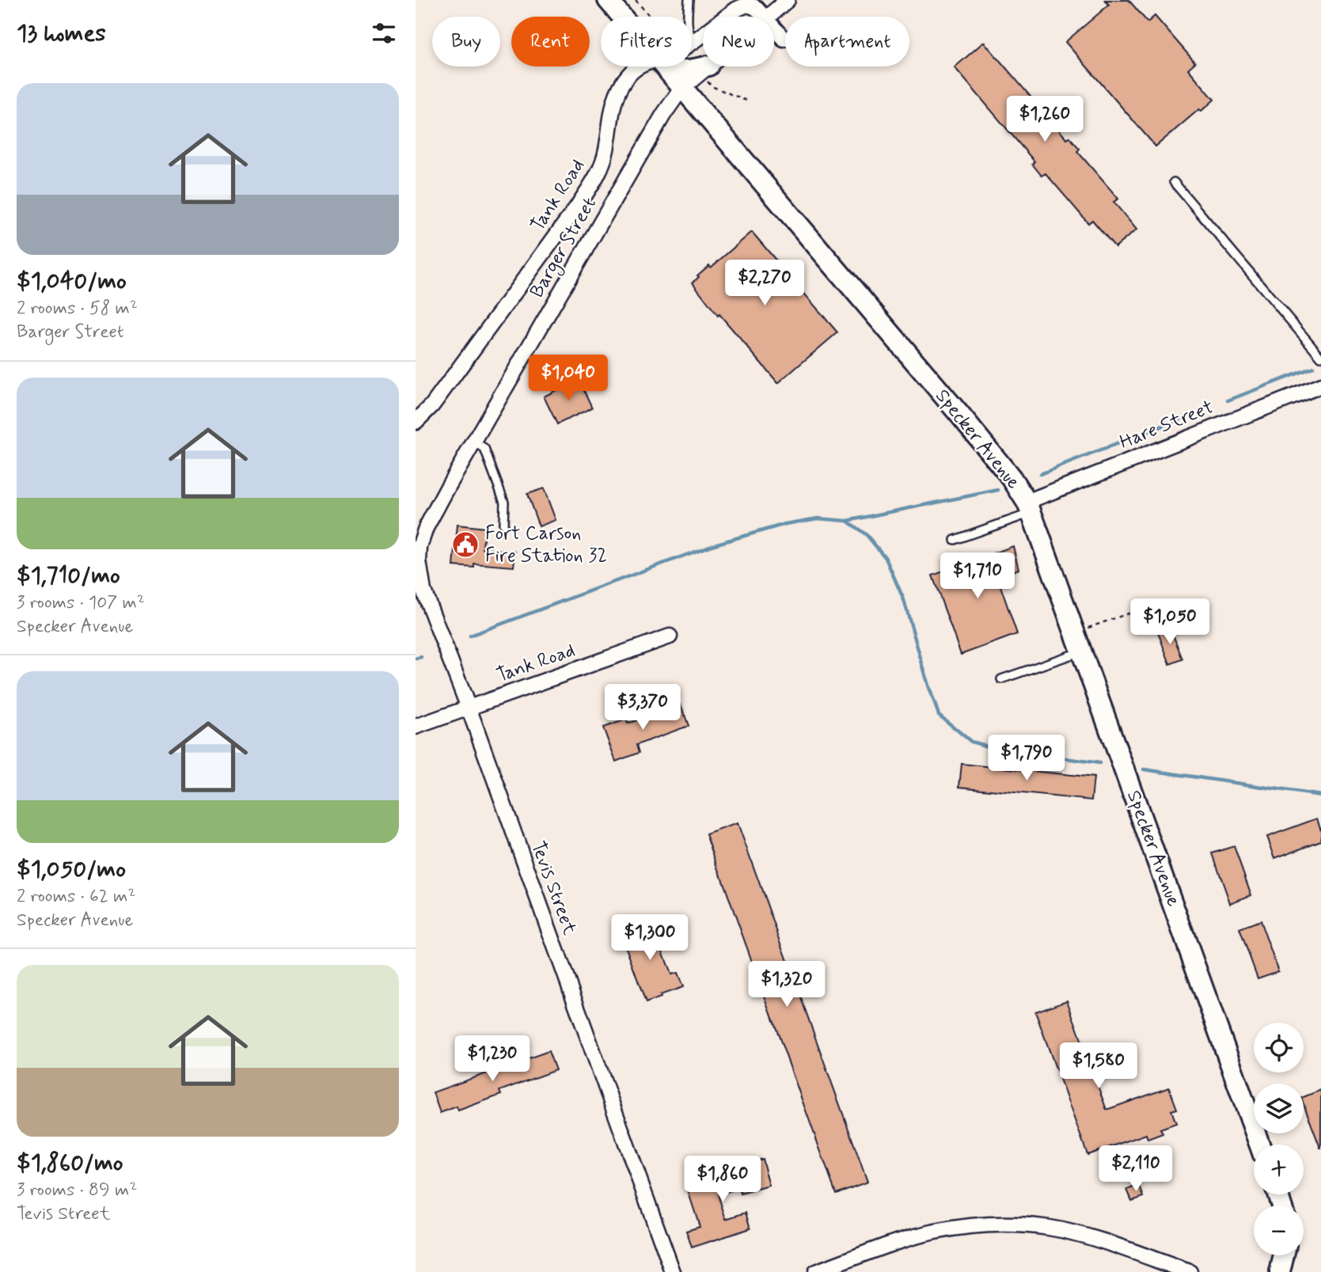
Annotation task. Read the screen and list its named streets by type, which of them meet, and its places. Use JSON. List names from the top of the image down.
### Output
{
  "streets": {
    "street": [
      "Tank Road",
      "Barger Street",
      "Hare Street",
      "Specker Avenue",
      "Tevis Street"
    ]
  },
  "crossings": [
    ["Tank Road", "Tevis Street"],
    ["Barger Street", "Specker Avenue"],
    ["Barger Street", "Tevis Street"],
    ["Hare Street", "Specker Avenue"]
  ],
  "places": {
    "public building": ["Fort Carson Fire Station 32"]
  },
  "page": {
    "heading": "13 homes",
    "chip": [
      "Buy",
      "Rent",
      "Filters",
      "New",
      "Apartment"
    ],
    "list": [
      {
        "name": "$1,040/mo",
        "note": "2 rooms · 58 m² · Barger Street"
      },
      {
        "name": "$1,710/mo",
        "note": "3 rooms · 107 m² · Specker Avenue"
      },
      {
        "name": "$1,050/mo",
        "note": "2 rooms · 62 m² · Specker Avenue"
      },
      {
        "name": "$1,860/mo",
        "note": "3 rooms · 89 m² · Tevis Street"
      }
    ],
    "price": [
      "$1,260",
      "$2,270",
      "$1,040",
      "$1,710",
      "$1,050",
      "$3,370",
      "$1,790",
      "$1,300",
      "$1,320",
      "$1,230",
      "$1,580",
      "$2,110",
      "$1,860"
    ],
    "map_buttons": ["+", "−"]
  }
}
